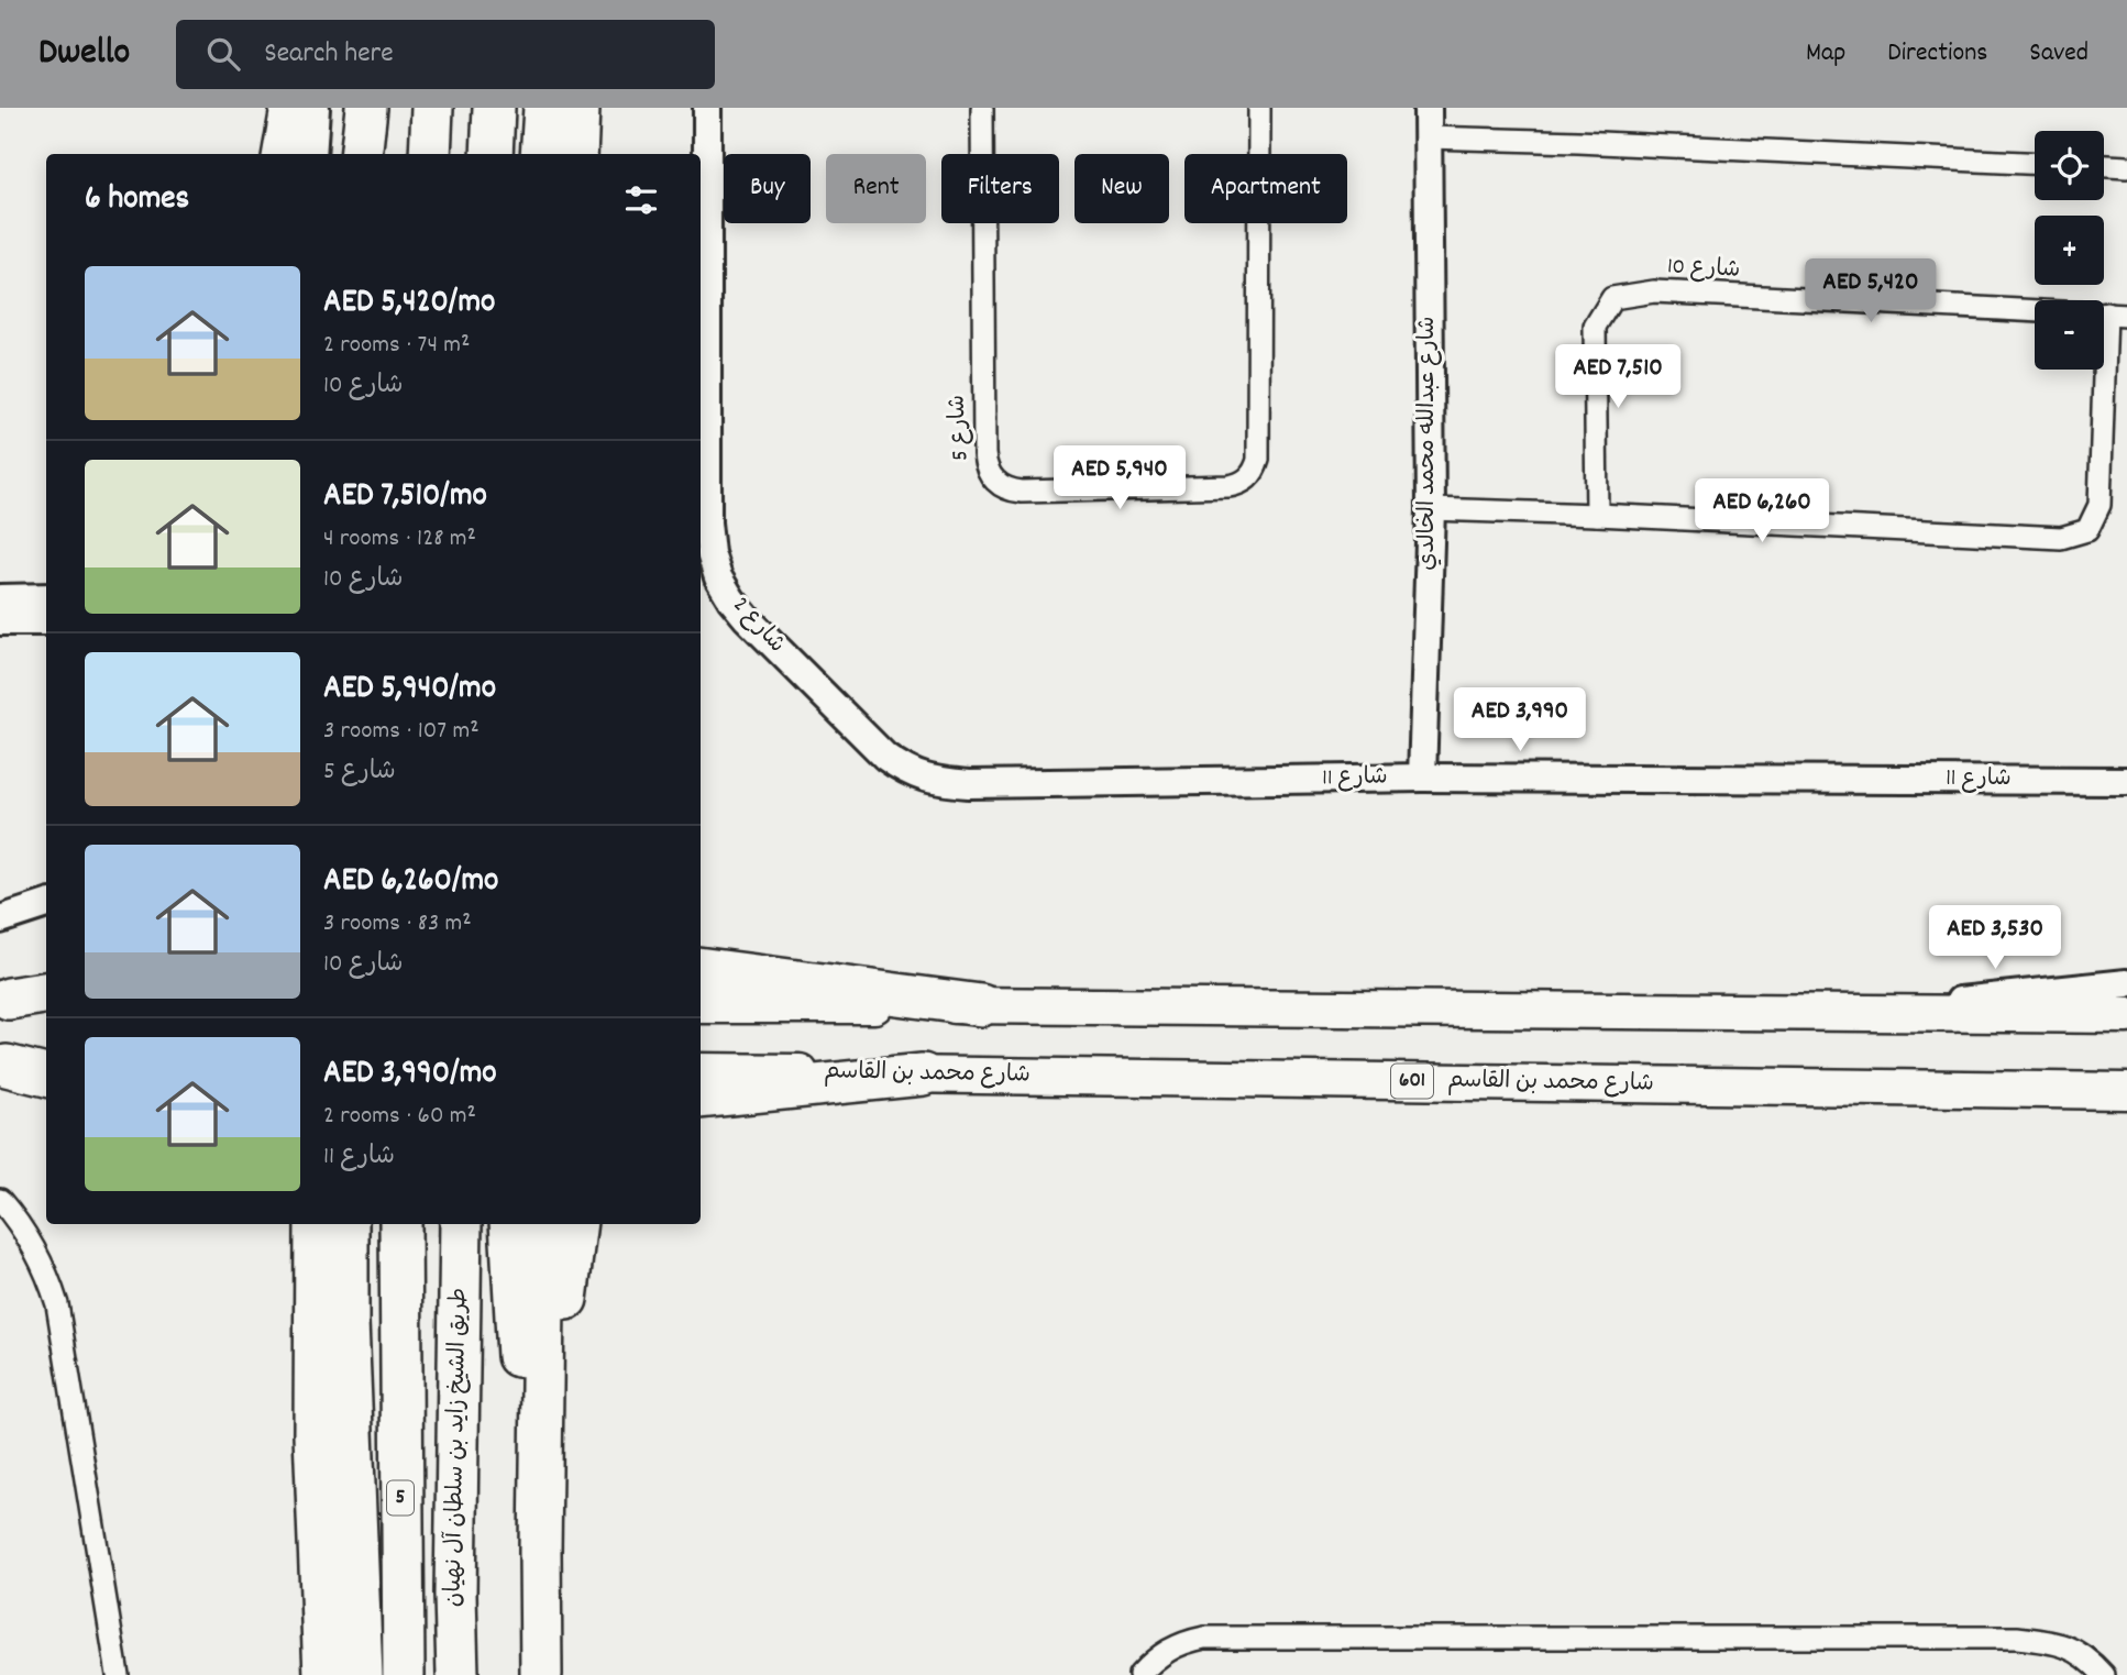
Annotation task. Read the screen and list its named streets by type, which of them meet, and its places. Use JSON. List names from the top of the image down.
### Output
{
  "streets": {
    "highway": ["طريق الشيخ زايد بن سلطان آل نهيان", "5"],
    "main road": ["شارع محمد بن القاسم", "601"],
    "street": [
      "شارع 10",
      "شارع 5",
      "شارع عبدالله محمد الخالدي",
      "شارع 2",
      "شارع 11"
    ]
  },
  "crossings": [
    ["شارع 10", "شارع عبدالله محمد الخالدي"],
    ["شارع عبدالله محمد الخالدي", "شارع 11"],
    ["شارع 2", "شارع 11"]
  ],
  "page": {
    "header": "Dwello",
    "search": "Search here",
    "nav": ["Map", "Directions", "Saved"],
    "map_buttons": ["+", "−"],
    "chip": [
      "Buy",
      "Rent",
      "Filters",
      "New",
      "Apartment"
    ],
    "heading": "6 homes",
    "list": [
      {
        "name": "AED 5,420/mo",
        "note": "2 rooms · 74 m² · شارع 10"
      },
      {
        "name": "AED 7,510/mo",
        "note": "4 rooms · 128 m² · شارع 10"
      },
      {
        "name": "AED 5,940/mo",
        "note": "3 rooms · 107 m² · شارع 5"
      },
      {
        "name": "AED 6,260/mo",
        "note": "3 rooms · 83 m² · شارع 10"
      },
      {
        "name": "AED 3,990/mo",
        "note": "2 rooms · 60 m² · شارع 11"
      }
    ],
    "price": [
      "AED 5,420",
      "AED 7,510",
      "AED 5,940",
      "AED 6,260",
      "AED 3,990",
      "AED 3,530"
    ]
  }
}
